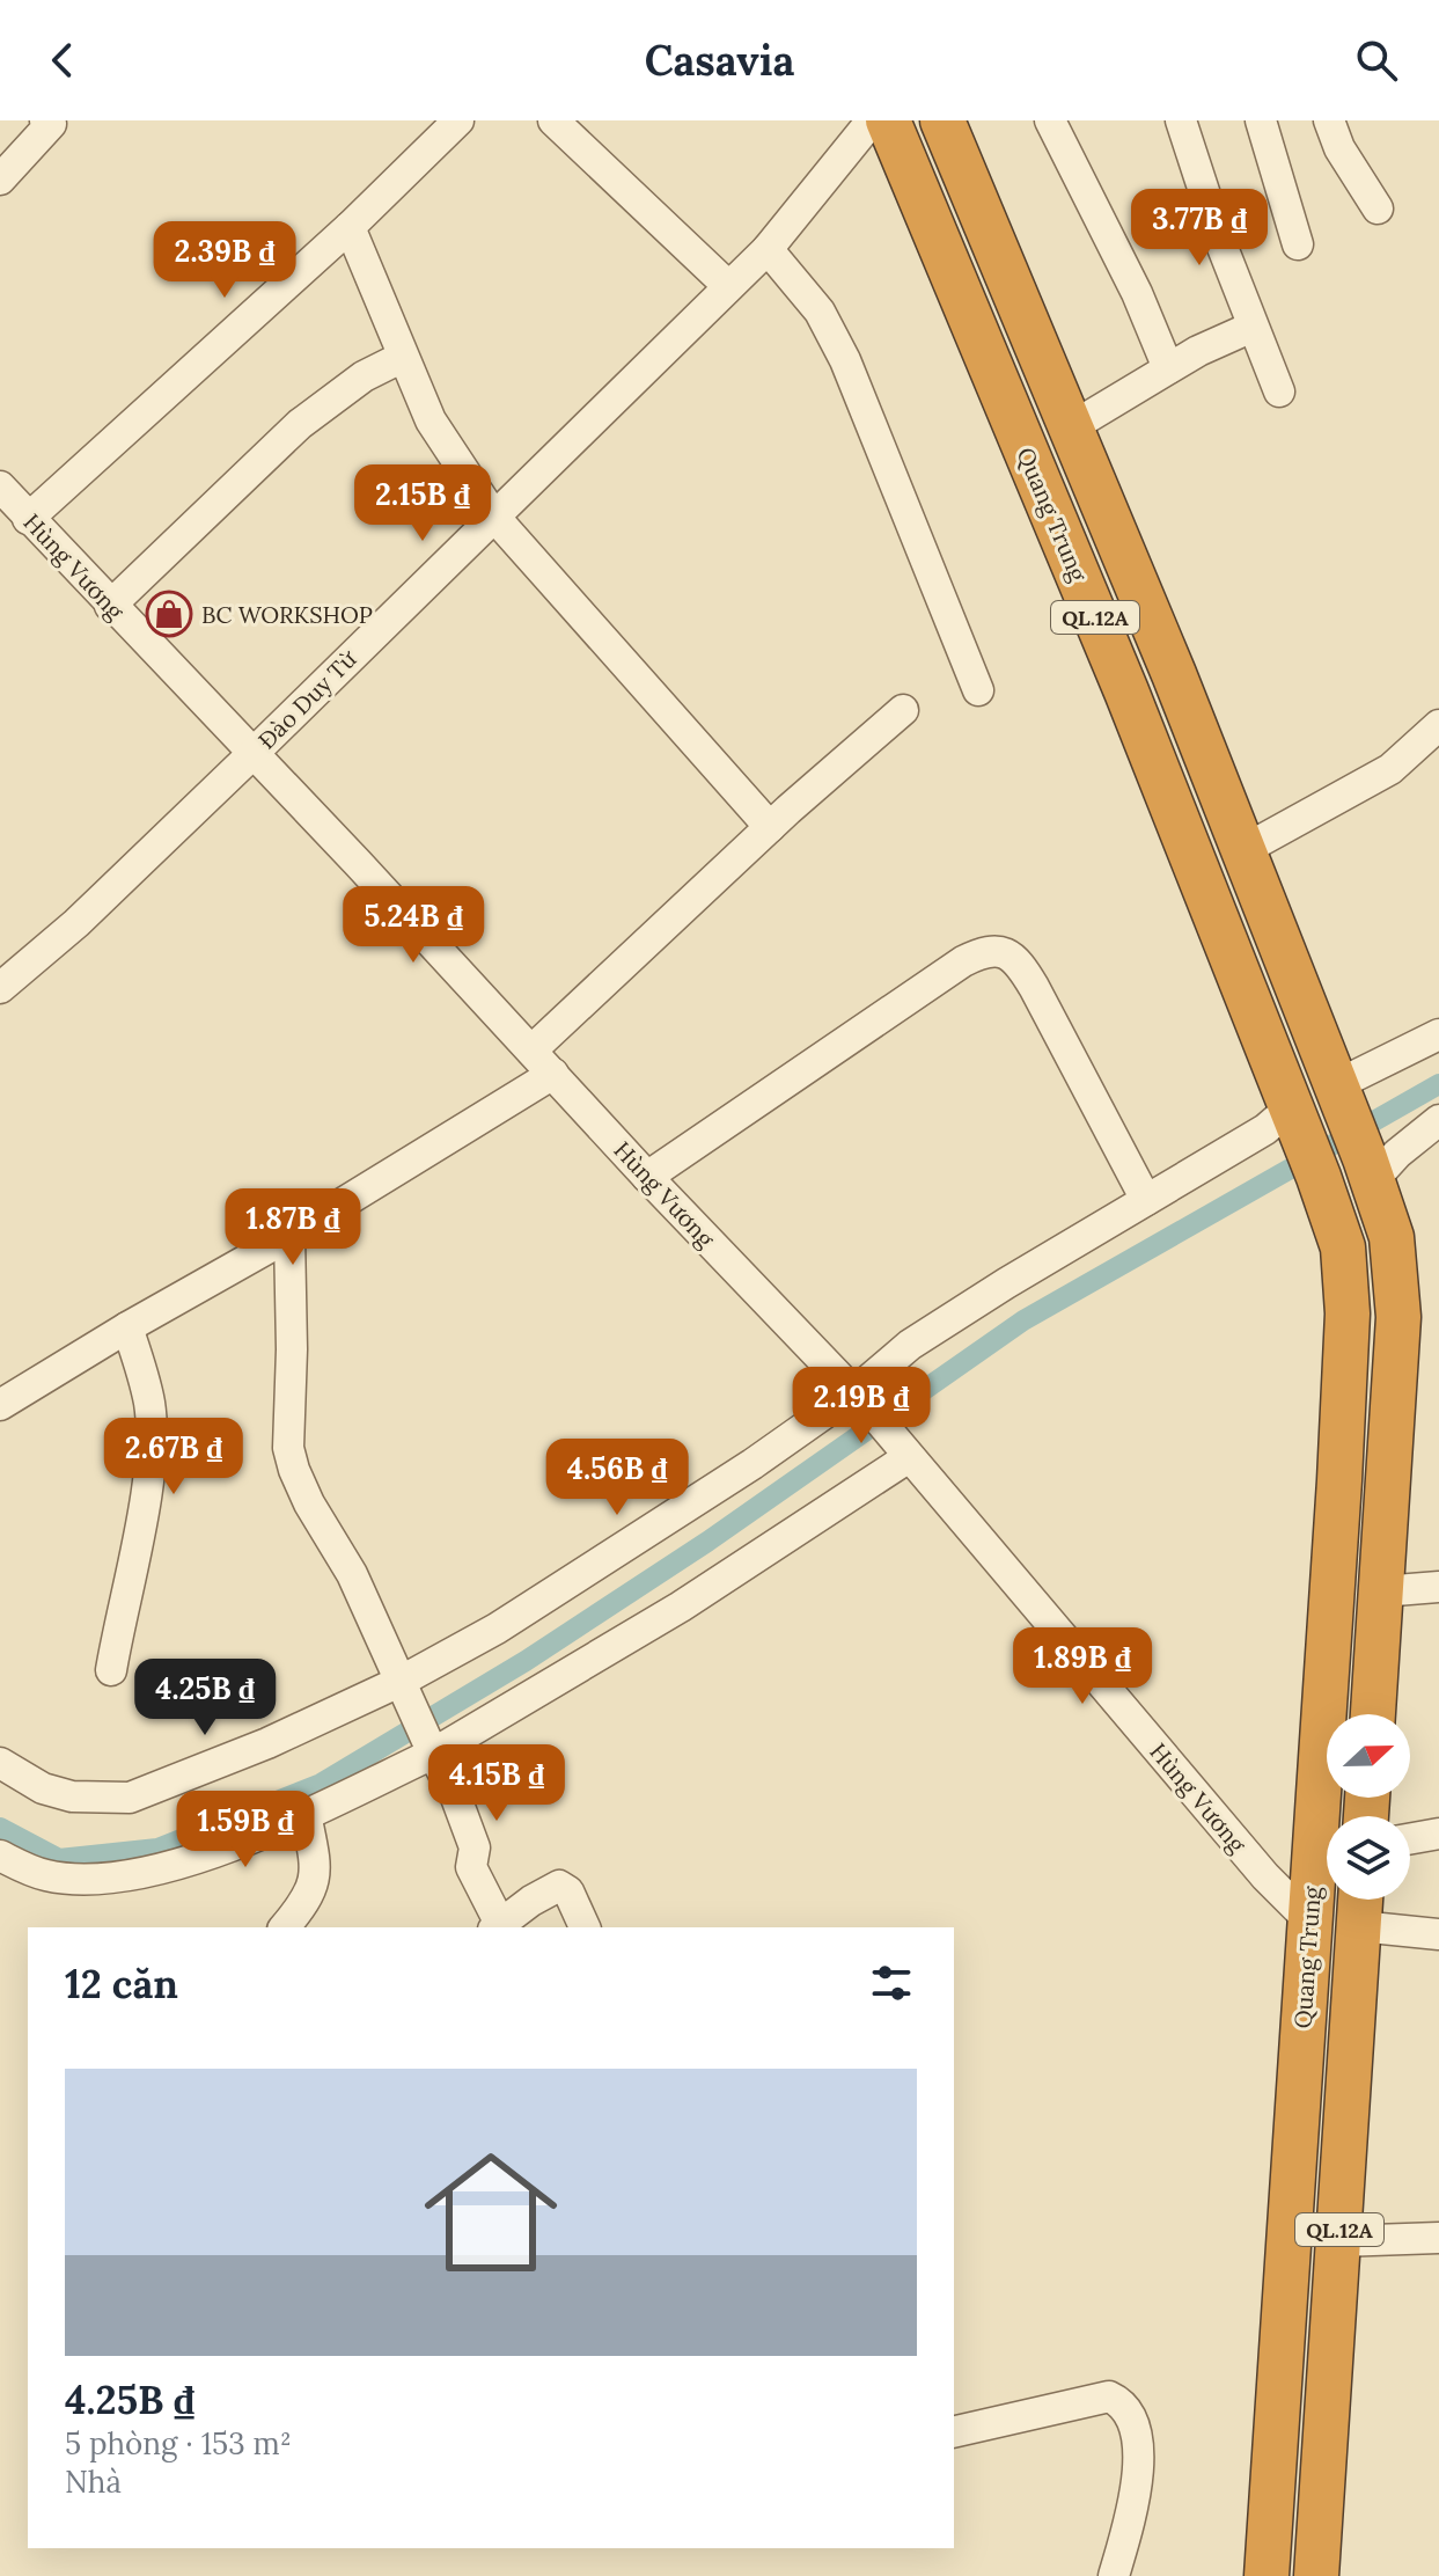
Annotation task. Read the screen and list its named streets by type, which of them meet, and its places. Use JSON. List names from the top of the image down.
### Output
{
  "streets": {
    "highway": ["Quang Trung", "QL.12A"],
    "street": ["Hùng Vương", "Đào Duy Từ"]
  },
  "crossings": [
    ["Quang Trung", "Hùng Vương"],
    ["Hùng Vương", "Đào Duy Từ"]
  ],
  "places": {
    "shop": ["BC WORKSHOP"]
  },
  "north": "right",
  "page": {
    "header": "Casavia",
    "price": [
      "3.77B ₫",
      "2.39B ₫",
      "2.15B ₫",
      "5.24B ₫",
      "1.87B ₫",
      "2.19B ₫",
      "2.67B ₫",
      "4.56B ₫",
      "1.89B ₫",
      "4.25B ₫",
      "4.15B ₫",
      "1.59B ₫"
    ],
    "heading": "12 căn",
    "list": [
      {
        "name": "4.25B ₫",
        "note": "5 phòng · 153 m² · Nhà"
      }
    ]
  }
}
